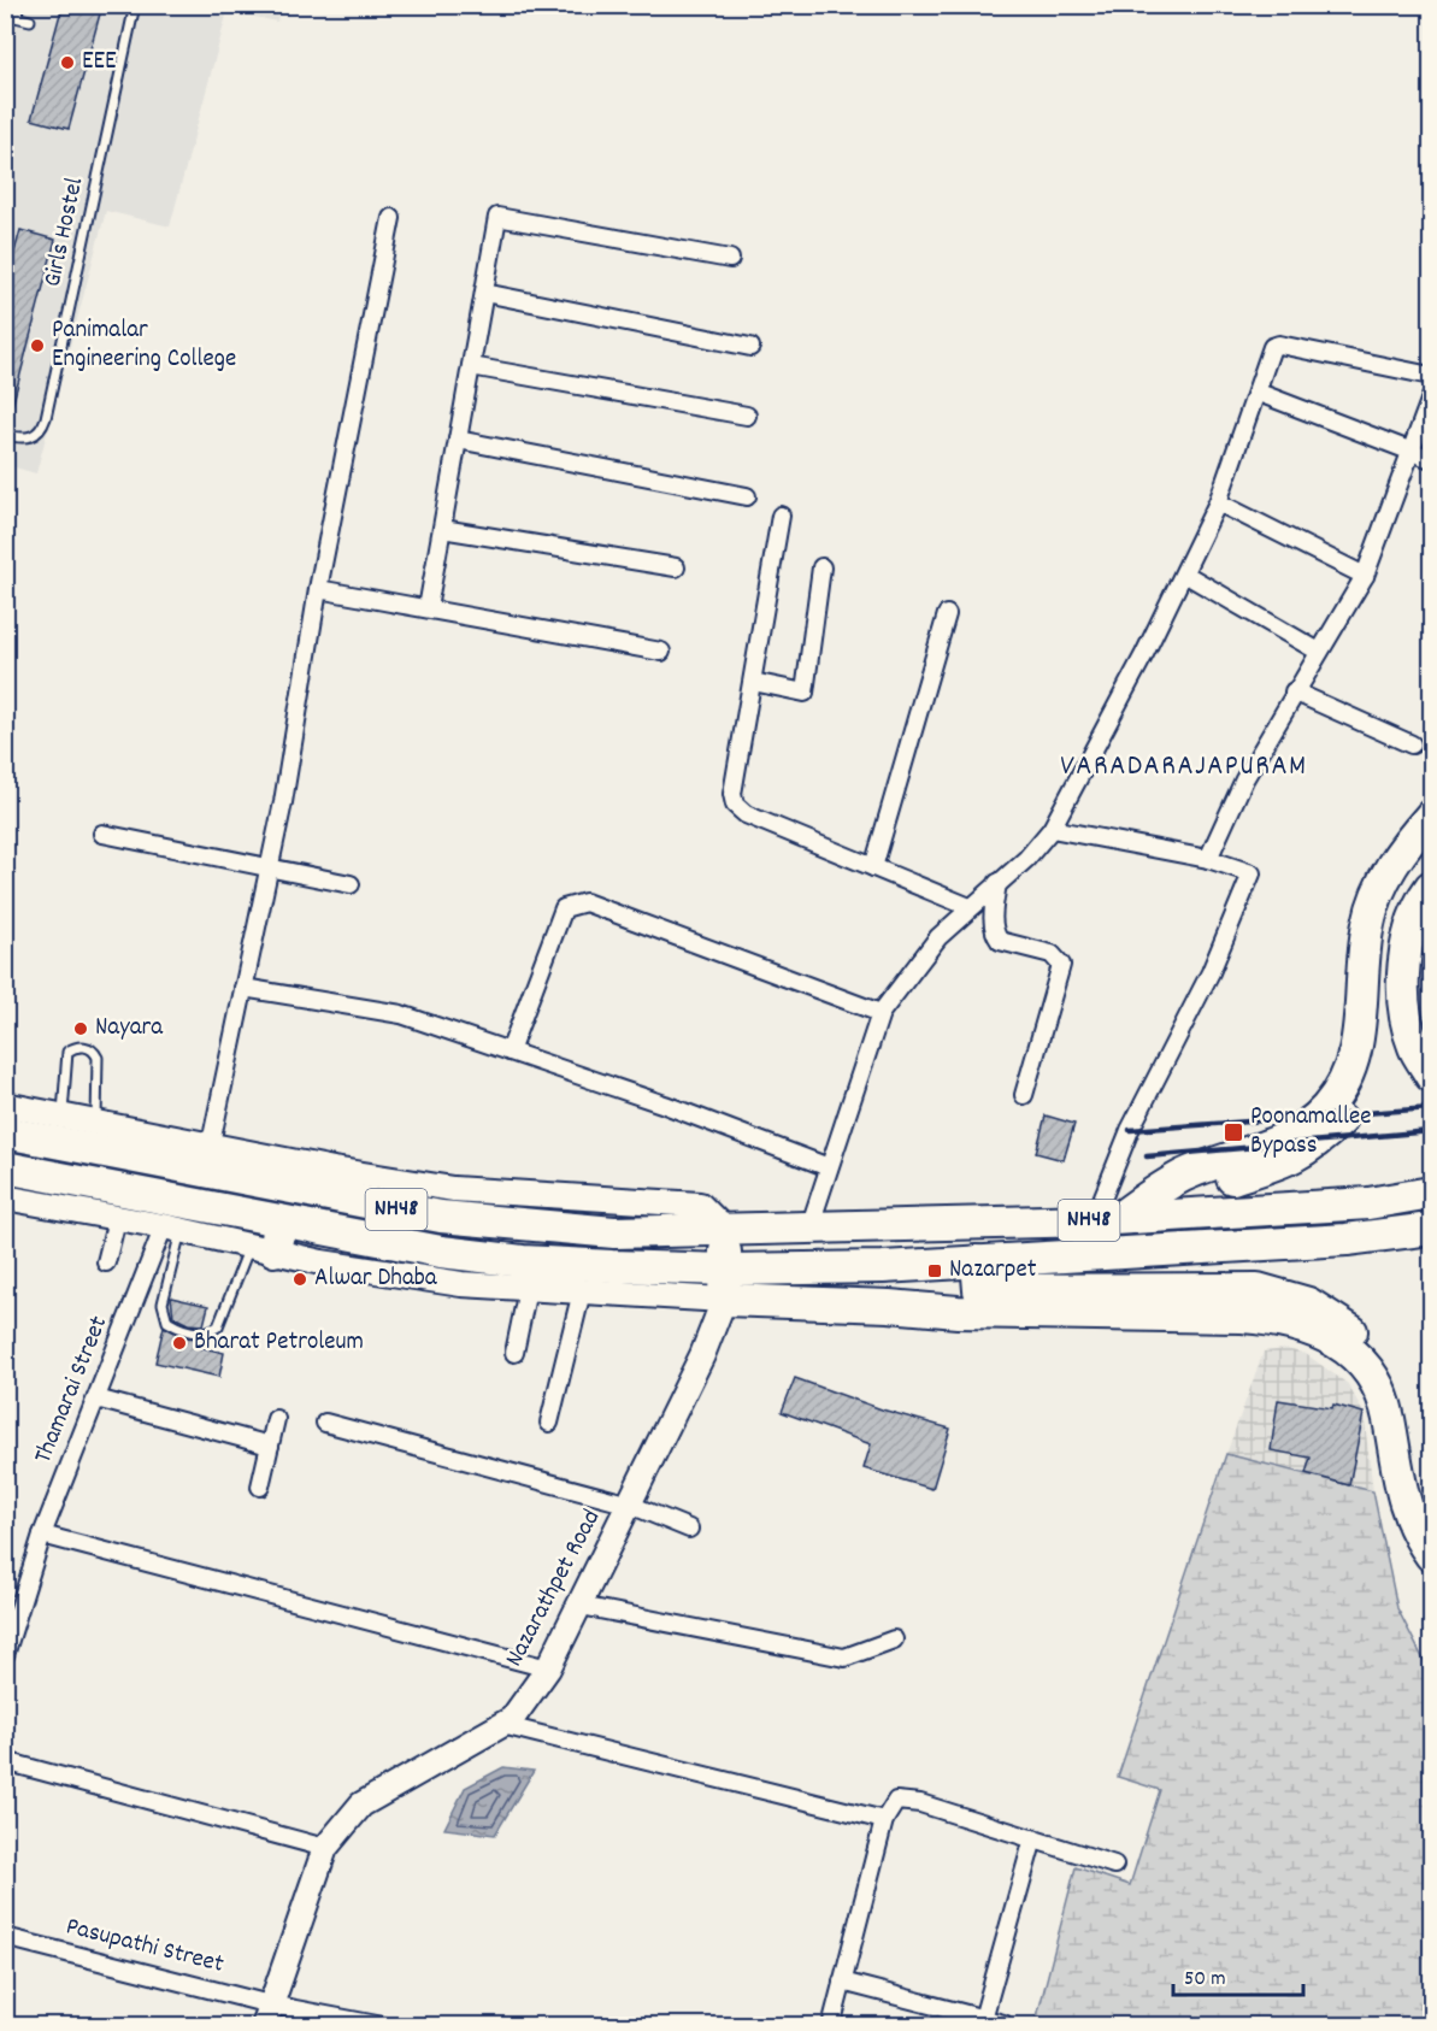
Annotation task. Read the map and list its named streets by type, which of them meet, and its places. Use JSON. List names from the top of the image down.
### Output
{
  "streets": {
    "highway": ["NH48"],
    "street": ["Thamarai Street", "Nazarathpet Road", "Pasupathi Street"],
    "lane": ["Girls Hostel"]
  },
  "crossings": [
    ["NH48", "Nazarathpet Road"],
    ["Nazarathpet Road", "Pasupathi Street"]
  ],
  "districts": ["VARADARAJAPURAM"],
  "places": {
    "other": [
      "EEE",
      "Panimalar Engineering College",
      "Nayara",
      "Alwar Dhaba",
      "Bharat Petroleum"
    ],
    "transit": ["Poonamallee Bypass", "Nazarpet"]
  },
  "scale_bar": "50 m"
}
